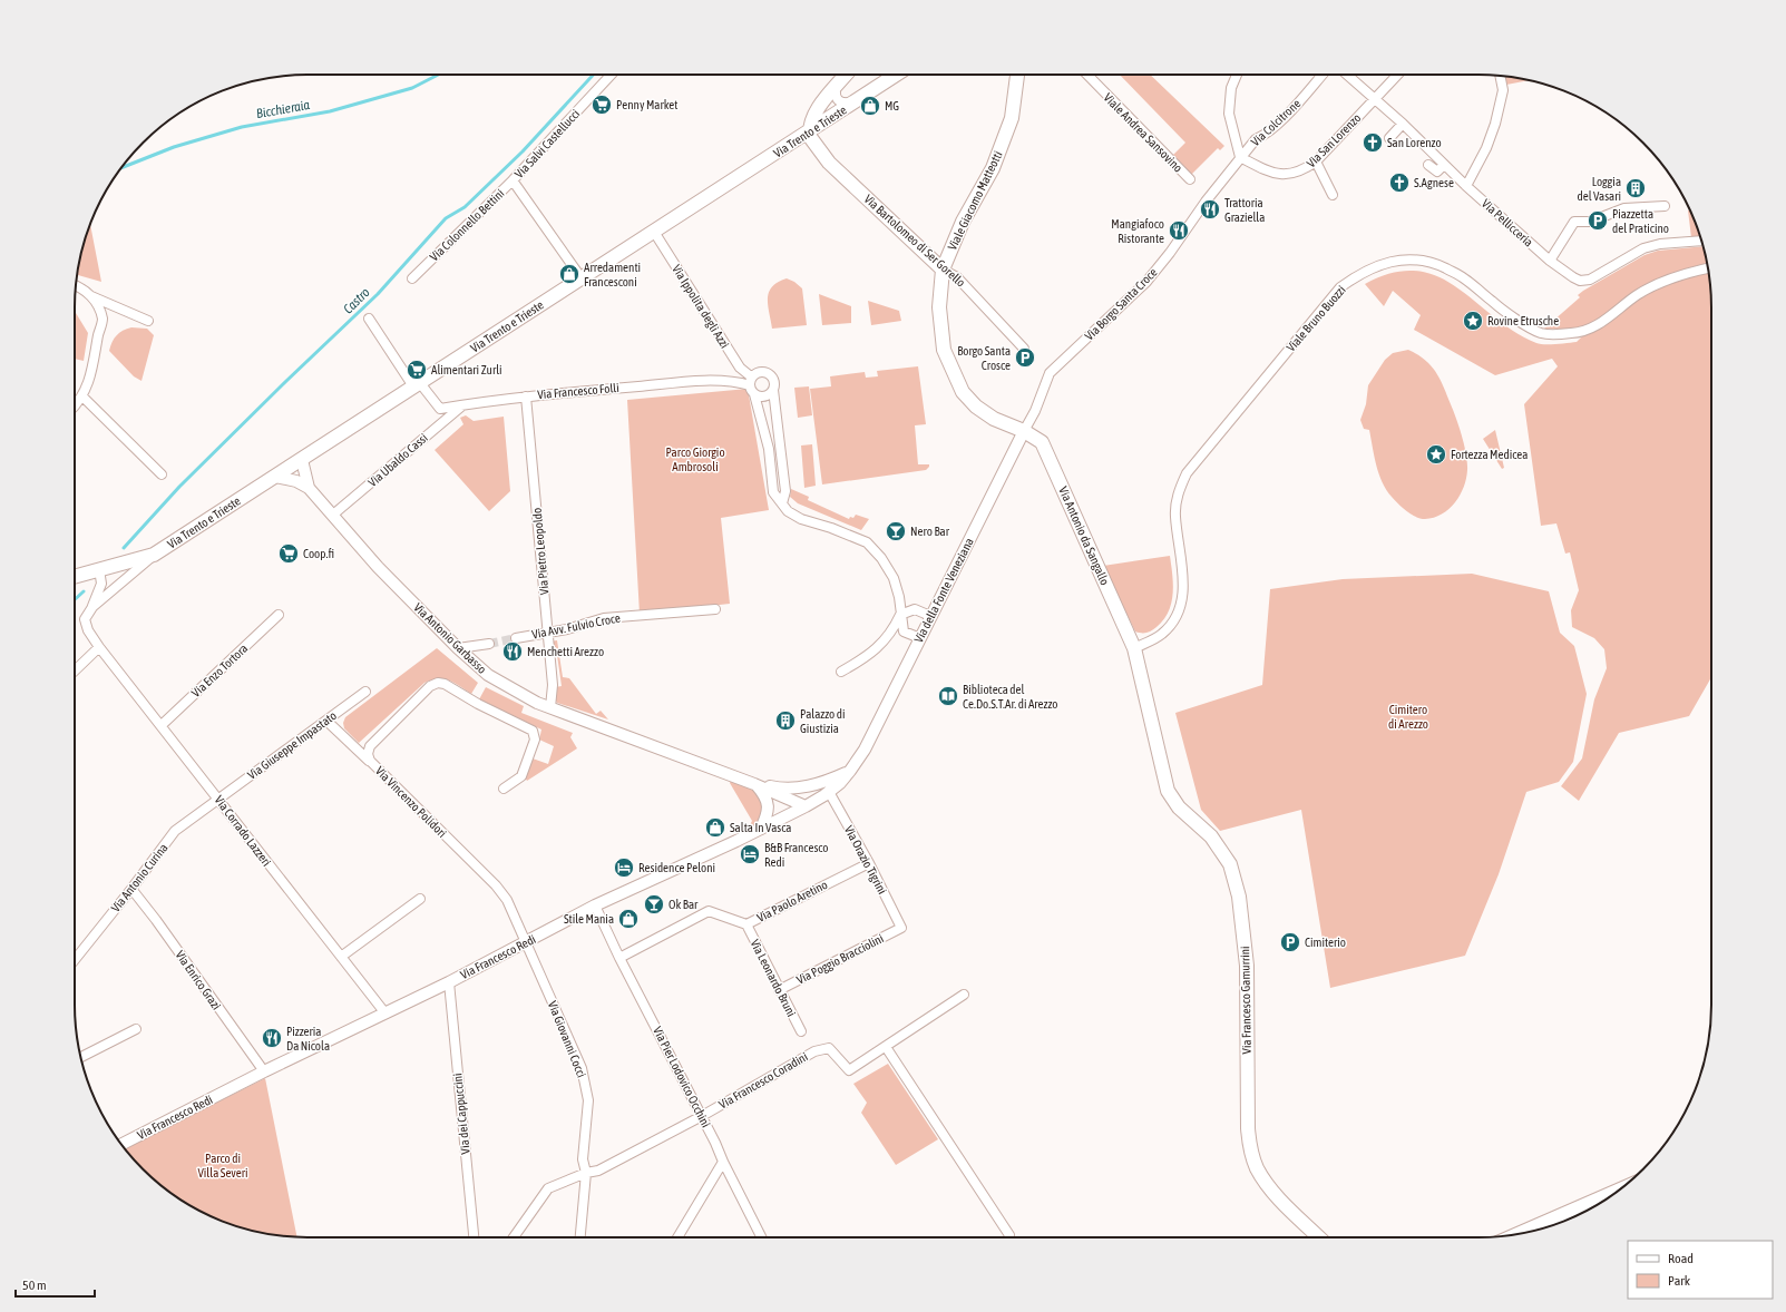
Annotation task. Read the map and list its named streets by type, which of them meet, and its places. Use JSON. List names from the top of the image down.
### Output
{
  "streets": {
    "main road": [
      "Via Trento e Trieste",
      "Viale Giacomo Matteotti",
      "Via Bartolomeo di Ser Gorello",
      "Via Antonio da Sangallo",
      "Via Francesco Gamurrini"
    ],
    "street": [
      "Via Colcitrone",
      "Viale Andrea Sansovino",
      "Via San Lorenzo",
      "Via Salvi Castellucci",
      "Via Pellicceria",
      "Via Colonnello Bettini",
      "Via Borgo Santa Croce",
      "Via Ippolita degli Azzi",
      "Viale Bruno Buozzi",
      "Via Francesco Folli",
      "Via Ubaldo Cassi",
      "Via Pietro Leopoldo",
      "Via della Fonte Veneziana",
      "Via Avv. Fulvio Croce",
      "Via Antonio Garbasso",
      "Via Enzo Tortora",
      "Via Giuseppe Impastato",
      "Via Vincenzo Polidori",
      "Via Corrado Lazzeri",
      "Via Orazio Tigrini",
      "Via Antonio Curina",
      "Via Paolo Aretino",
      "Via Francesco Redi",
      "Via Poggio Bracciolini",
      "Via Leonardo Bruni",
      "Via Enrico Grazi",
      "Via Giovanni Cocci",
      "Via Pier Lodovico Occhini",
      "Via Francesco Coradini",
      "Via dei Cappuccini"
    ]
  },
  "crossings": [
    ["Via Colcitrone", "Via San Lorenzo"],
    ["Via Colcitrone", "Via Borgo Santa Croce"],
    ["Via Trento e Trieste", "Via Colonnello Bettini"],
    ["Via Trento e Trieste", "Via Bartolomeo di Ser Gorello"],
    ["Via Trento e Trieste", "Via Ippolita degli Azzi"],
    ["Via Trento e Trieste", "Via Francesco Folli"],
    ["Via Trento e Trieste", "Via Antonio Garbasso"],
    ["Via San Lorenzo", "Via Pellicceria"],
    ["Via San Lorenzo", "Via Borgo Santa Croce"],
    ["Via Salvi Castellucci", "Via Colonnello Bettini"],
    ["Viale Giacomo Matteotti", "Via Bartolomeo di Ser Gorello"],
    ["Viale Giacomo Matteotti", "Via Borgo Santa Croce"],
    ["Viale Giacomo Matteotti", "Via Antonio da Sangallo"],
    ["Viale Giacomo Matteotti", "Via della Fonte Veneziana"],
    ["Via Borgo Santa Croce", "Via Antonio da Sangallo"],
    ["Via Borgo Santa Croce", "Via della Fonte Veneziana"],
    ["Via Ippolita degli Azzi", "Via Francesco Folli"],
    ["Viale Bruno Buozzi", "Via Antonio da Sangallo"],
    ["Viale Bruno Buozzi", "Via Francesco Gamurrini"],
    ["Via Francesco Folli", "Via Ubaldo Cassi"],
    ["Via Francesco Folli", "Via Pietro Leopoldo"],
    ["Via Ubaldo Cassi", "Via Antonio Garbasso"],
    ["Via Antonio da Sangallo", "Via della Fonte Veneziana"],
    ["Via Antonio da Sangallo", "Via Francesco Gamurrini"],
    ["Via Pietro Leopoldo", "Via Avv. Fulvio Croce"],
    ["Via Pietro Leopoldo", "Via Antonio Garbasso"],
    ["Via della Fonte Veneziana", "Via Francesco Redi"],
    ["Via Antonio Garbasso", "Via Francesco Redi"],
    ["Via Enzo Tortora", "Via Corrado Lazzeri"],
    ["Via Giuseppe Impastato", "Via Corrado Lazzeri"],
    ["Via Giuseppe Impastato", "Via Antonio Curina"],
    ["Via Vincenzo Polidori", "Via Francesco Redi"],
    ["Via Vincenzo Polidori", "Via Giovanni Cocci"],
    ["Via Corrado Lazzeri", "Via Antonio Curina"],
    ["Via Corrado Lazzeri", "Via Francesco Redi"],
    ["Via Orazio Tigrini", "Via Paolo Aretino"],
    ["Via Orazio Tigrini", "Via Francesco Redi"],
    ["Via Orazio Tigrini", "Via Poggio Bracciolini"],
    ["Via Antonio Curina", "Via Enrico Grazi"],
    ["Via Paolo Aretino", "Via Leonardo Bruni"],
    ["Via Paolo Aretino", "Via Pier Lodovico Occhini"],
    ["Via Francesco Redi", "Via Enrico Grazi"],
    ["Via Francesco Redi", "Via Giovanni Cocci"],
    ["Via Francesco Redi", "Via Pier Lodovico Occhini"],
    ["Via Francesco Redi", "Via dei Cappuccini"],
    ["Via Poggio Bracciolini", "Via Leonardo Bruni"],
    ["Via Giovanni Cocci", "Via Francesco Coradini"],
    ["Via Pier Lodovico Occhini", "Via Francesco Coradini"]
  ],
  "water": ["Bicchieraia", "Castro"],
  "parks": ["Parco Giorgio Ambrosoli", "Cimitero di Arezzo", "Parco di Villa Severi"],
  "places": {
    "supermarket": ["Penny Market", "Alimentari Zurli", "Coop.fi"],
    "shop": [
      "MG",
      "Arredamenti Francesconi",
      "Salta In Vasca",
      "Stile Mania"
    ],
    "church": ["San Lorenzo", "S.Agnese"],
    "building": ["Loggia del Vasari", "Palazzo di Giustizia"],
    "restaurant": [
      "Trattoria Graziella",
      "Mangiafoco Ristorante",
      "Menchetti Arezzo",
      "Pizzeria Da Nicola"
    ],
    "parking": ["Piazzetta del Praticino", "Borgo Santa Crosce", "Cimiterio"],
    "place": ["Rovine Etrusche", "Fortezza Medicea"],
    "bar": ["Nero Bar", "Ok Bar"],
    "library": ["Biblioteca del Ce.Do.S.T.Ar. di Arezzo"],
    "hotel": ["B&B Francesco Redi", "Residence Peloni"]
  },
  "legend": ["Road", "Park"],
  "scale_bar": "50 m"
}
